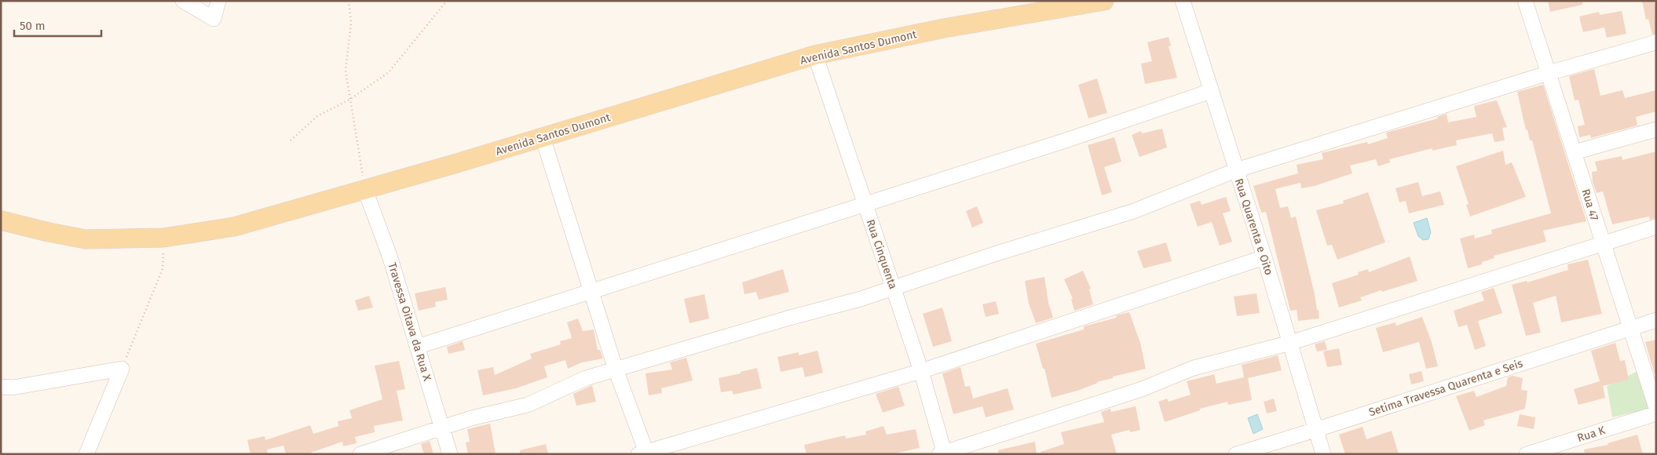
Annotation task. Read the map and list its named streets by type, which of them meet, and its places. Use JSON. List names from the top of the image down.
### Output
{
  "streets": {
    "main road": ["Avenida Santos Dumont"],
    "street": [
      "Rua 47",
      "Rua Quarenta e Oito",
      "Rua Cinquenta",
      "Travessa Oitava da Rua X",
      "Setima Travessa Quarenta e Seis",
      "Rua K"
    ]
  },
  "crossings": [
    ["Avenida Santos Dumont", "Rua Cinquenta"],
    ["Avenida Santos Dumont", "Travessa Oitava da Rua X"],
    ["Rua 47", "Setima Travessa Quarenta e Seis"],
    ["Rua Quarenta e Oito", "Setima Travessa Quarenta e Seis"]
  ],
  "scale_bar": "50 m"
}
